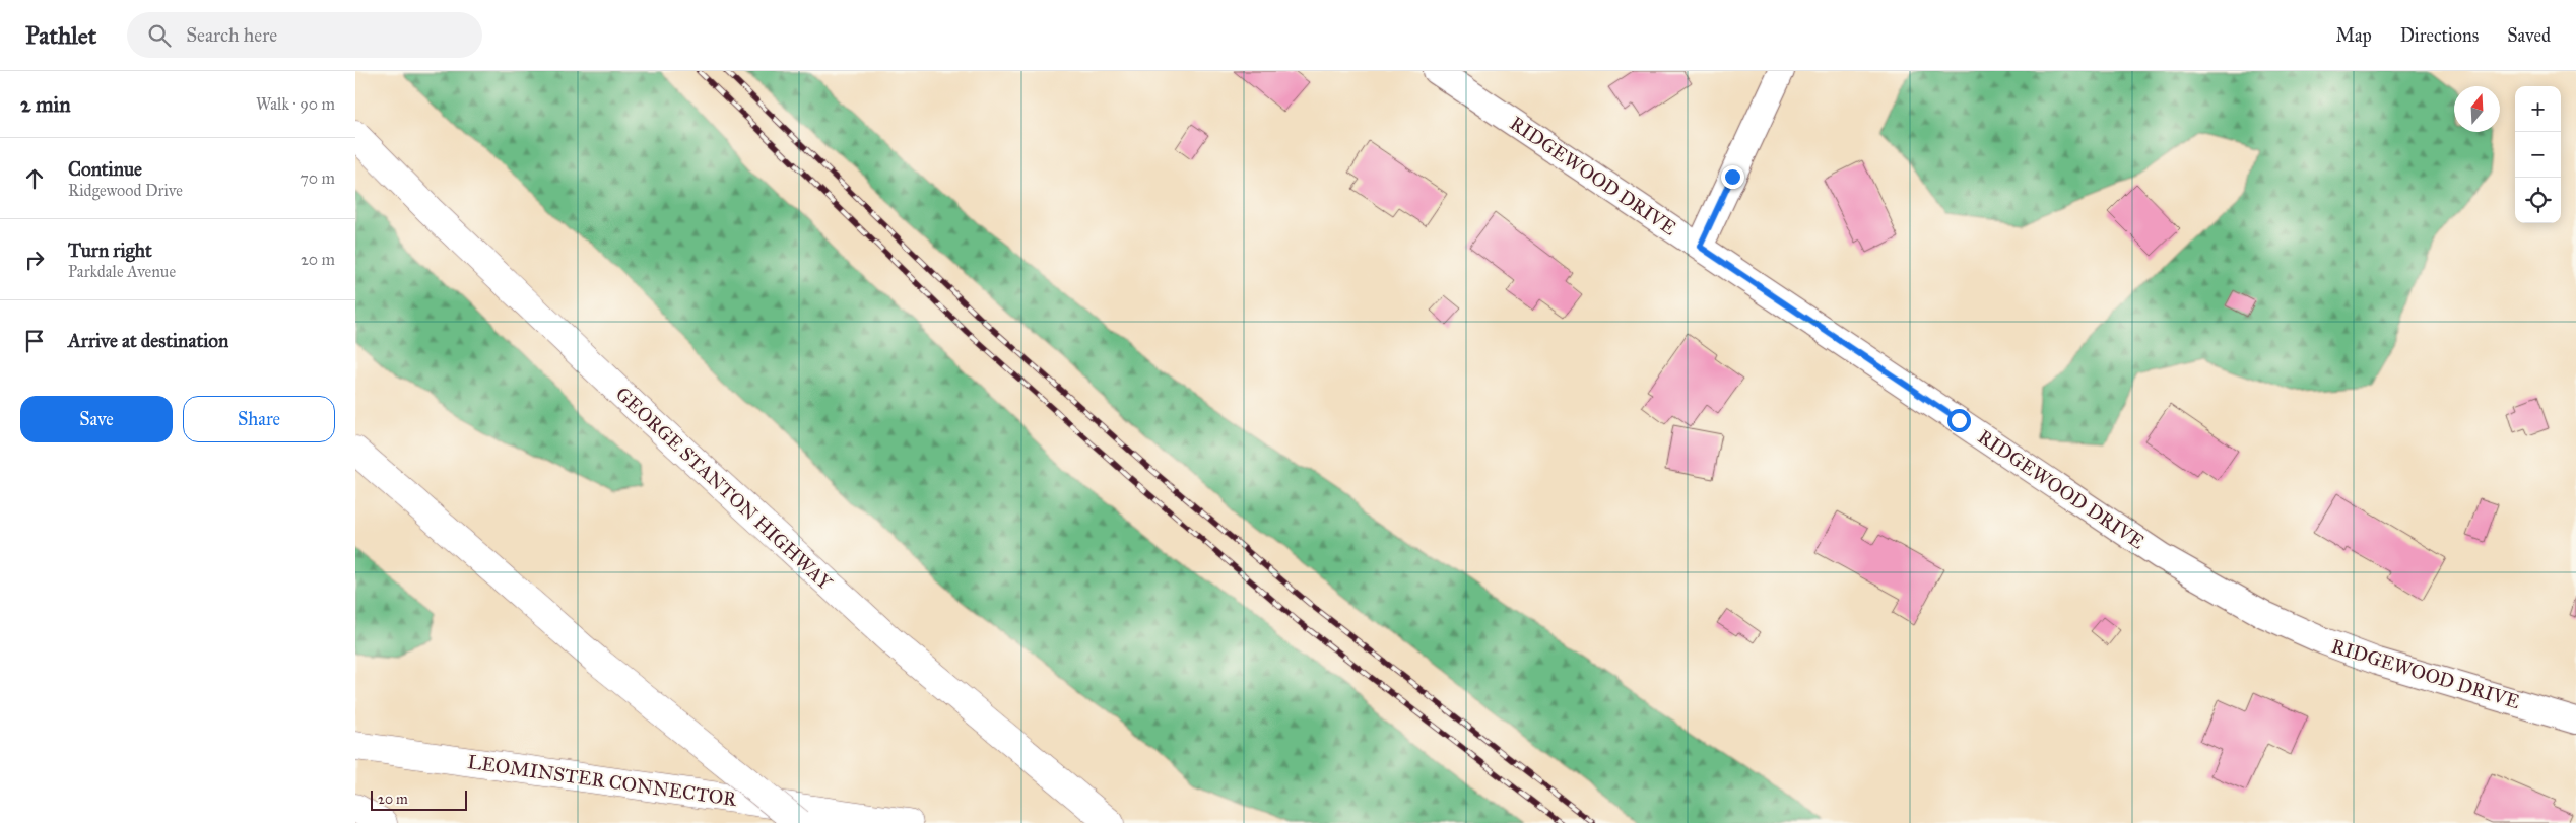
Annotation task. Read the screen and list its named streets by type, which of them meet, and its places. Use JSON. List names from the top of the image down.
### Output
{
  "streets": {
    "main road": ["GEORGE STANTON HIGHWAY", "LEOMINSTER CONNECTOR"],
    "street": ["RIDGEWOOD DRIVE"]
  },
  "scale_bar": "20 m",
  "north": "top",
  "page": {
    "header": "Pathlet",
    "search": "Search here",
    "nav": ["Map", "Directions", "Saved"],
    "heading": ["2 min", "Walk · 90 m"],
    "map_buttons": ["+", "−"],
    "list": [
      ["Continue", "Ridgewood Drive", "70 m"],
      ["Turn right", "Parkdale Avenue", "20 m"],
      "Arrive at destination"
    ],
    "buttons": ["Save", "Share"],
    "scale": "20 m"
  }
}
